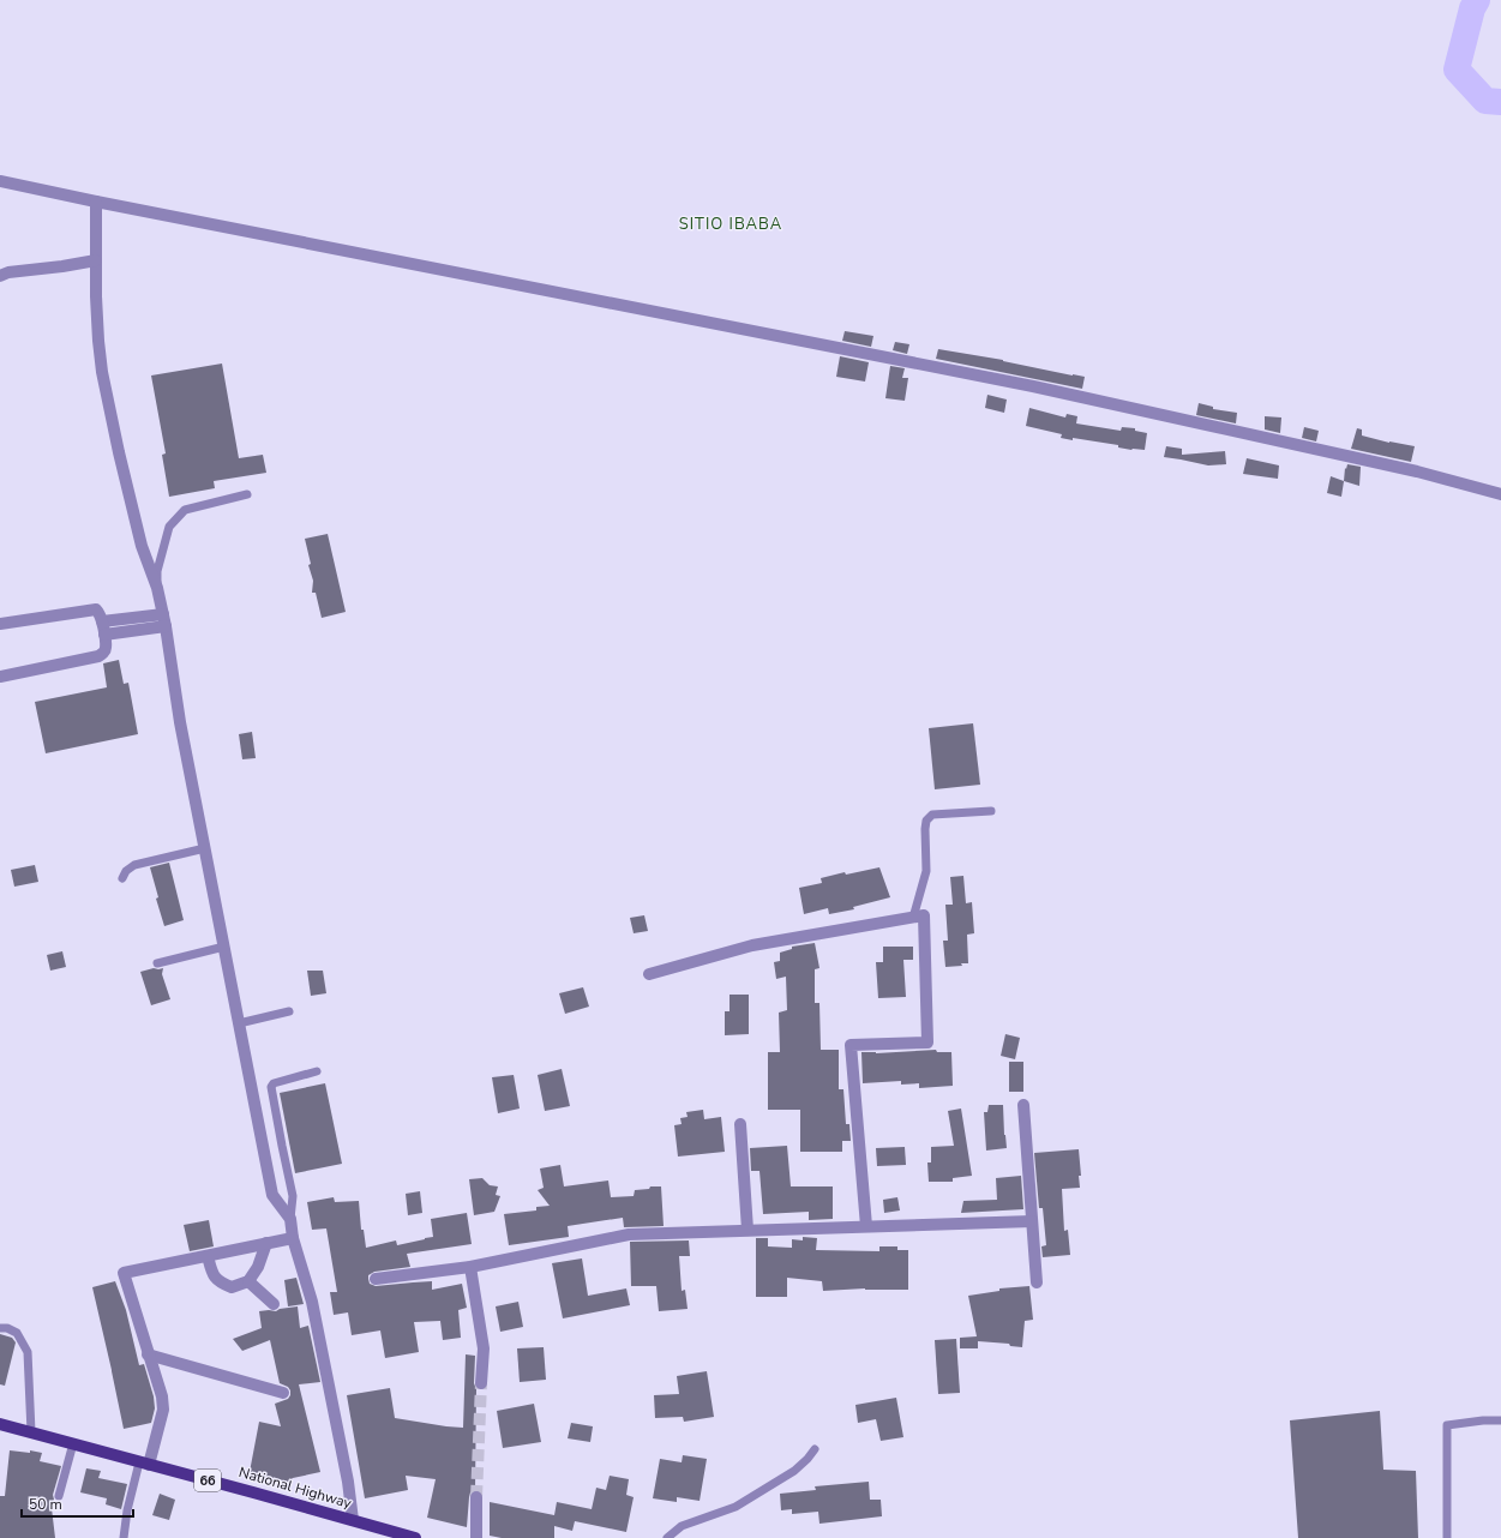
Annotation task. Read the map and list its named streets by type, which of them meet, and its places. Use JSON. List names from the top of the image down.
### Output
{
  "streets": {
    "main road": ["66", "National Highway"]
  },
  "districts": ["SITIO IBABA"],
  "scale_bar": "50 m"
}
